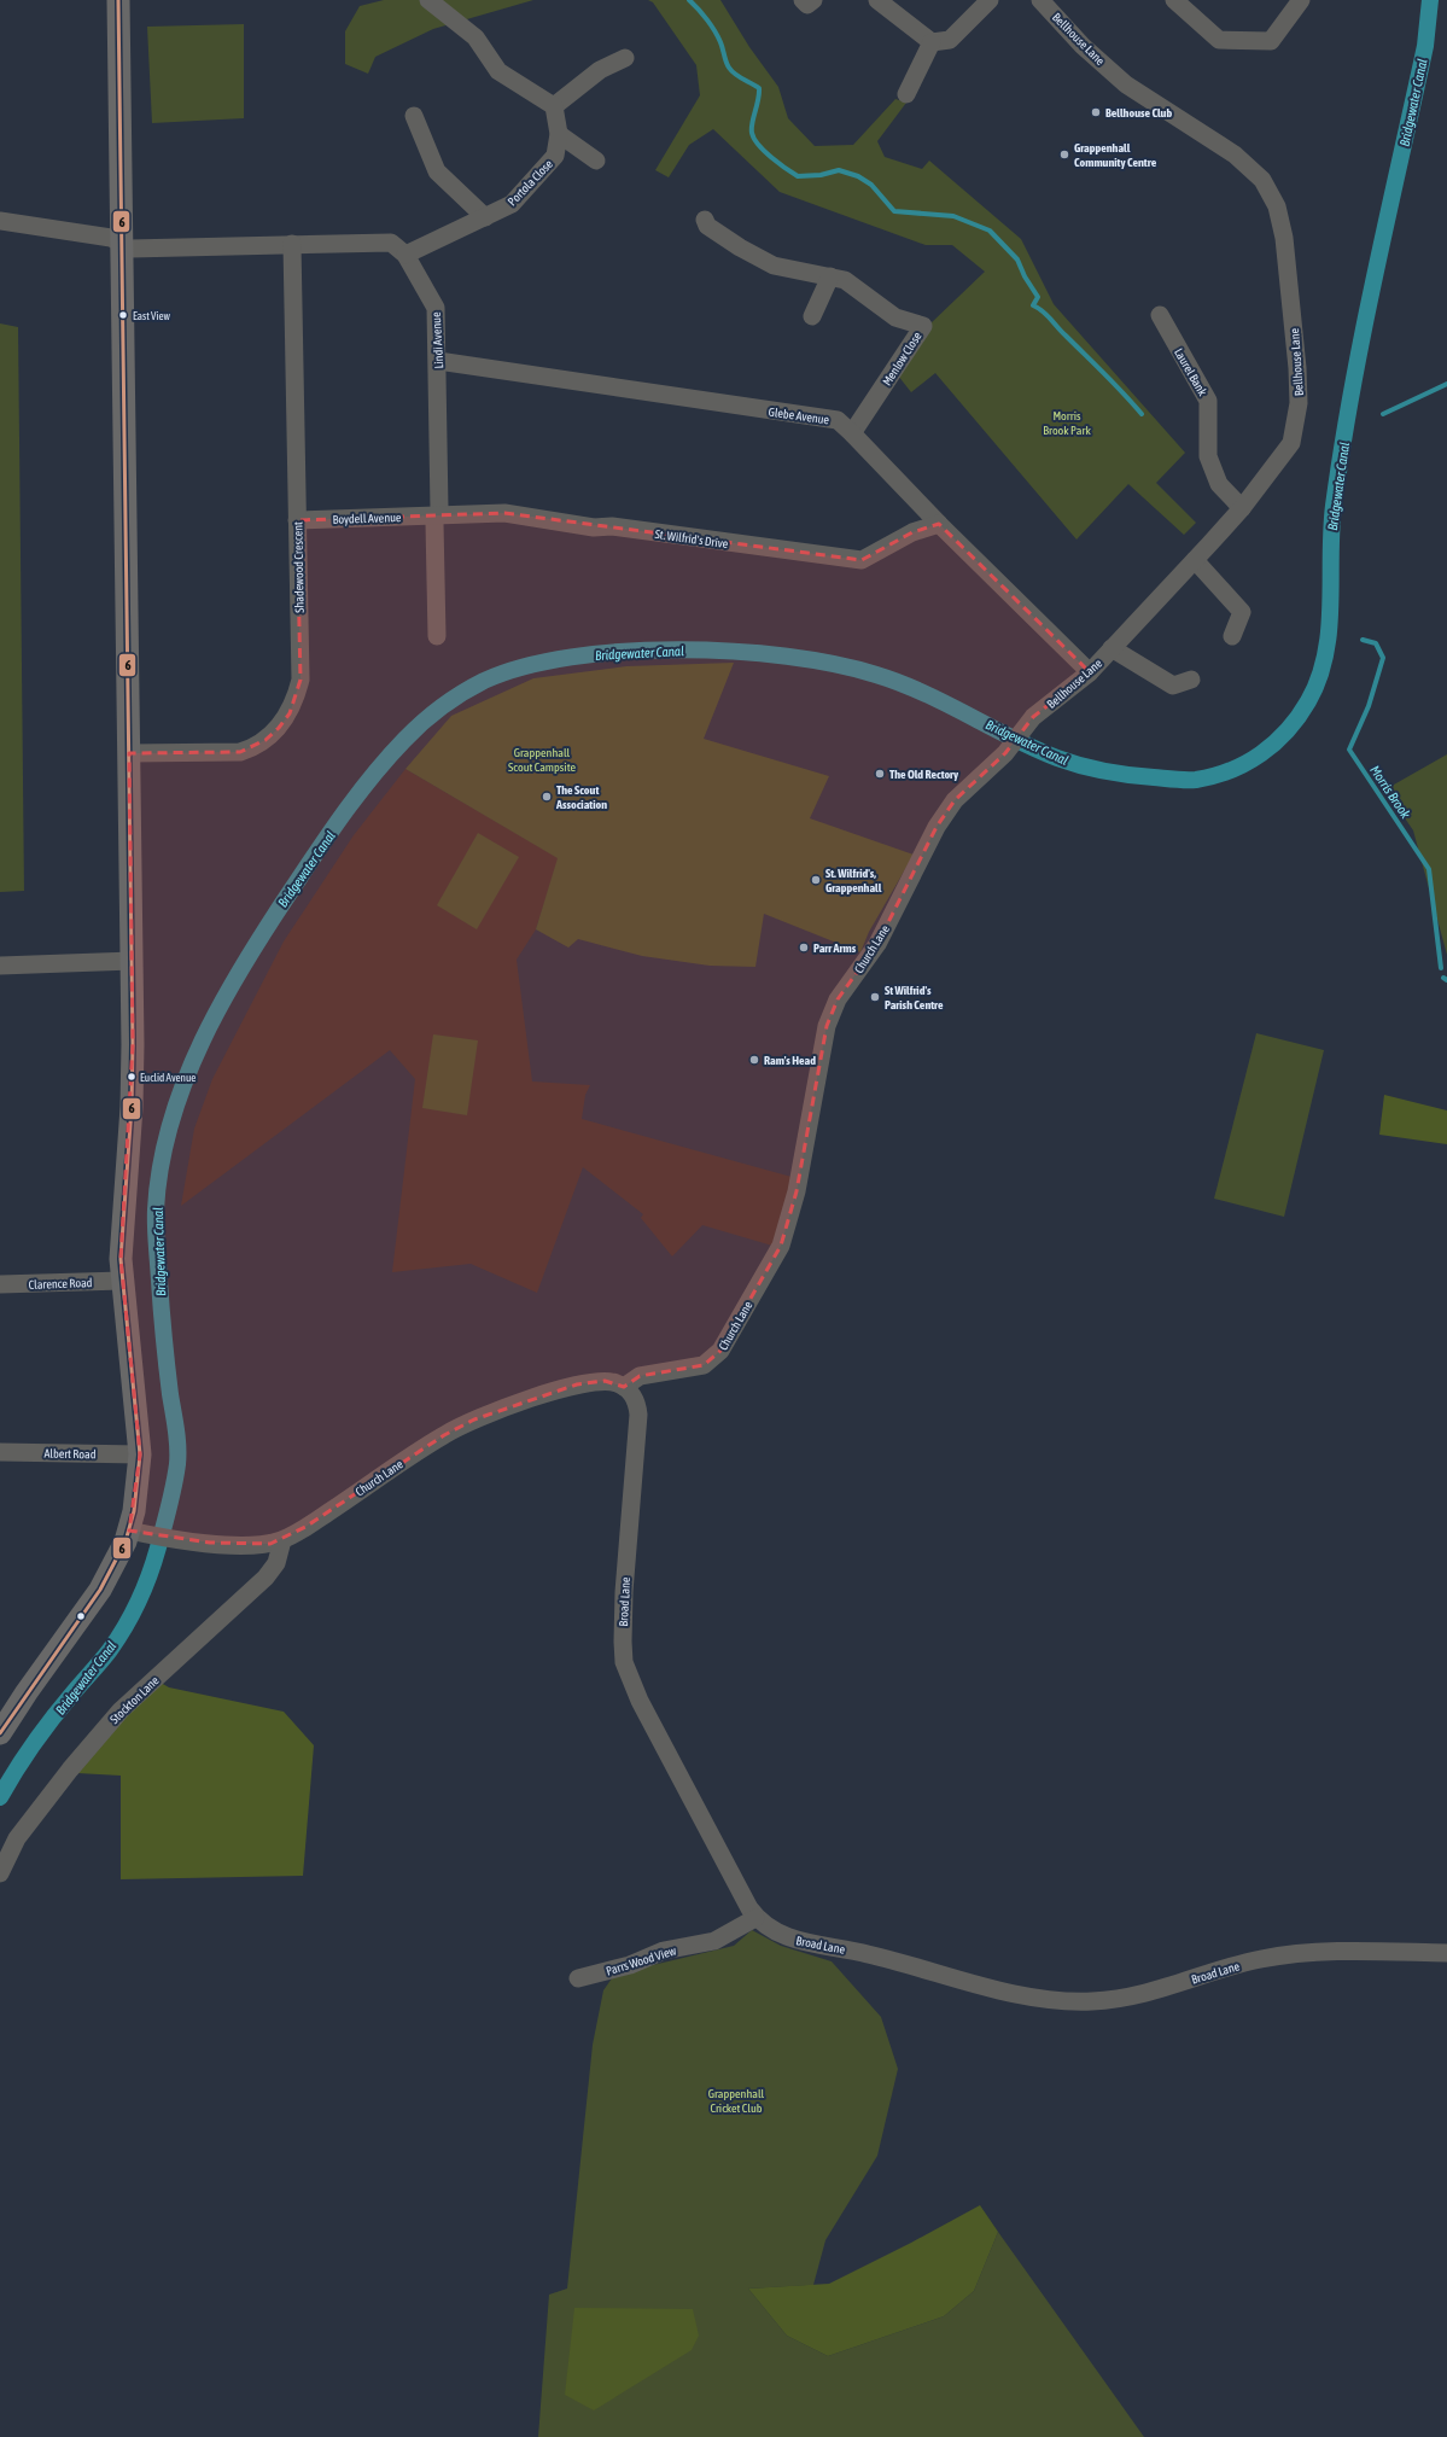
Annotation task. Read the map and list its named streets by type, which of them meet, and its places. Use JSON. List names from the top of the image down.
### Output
{
  "streets": {
    "street": [
      "Bellhouse Lane",
      "Portola Close",
      "Lindi Avenue",
      "Menlow Close",
      "Laurel Bank",
      "Glebe Avenue",
      "Boydell Avenue",
      "St. Wilfrid's Drive",
      "Shadewood Crescent",
      "Church Lane",
      "Clarence Road",
      "Albert Road",
      "Broad Lane",
      "Stockton Lane",
      "Parrs Wood View"
    ]
  },
  "crossings": [
    ["Bellhouse Lane", "Laurel Bank"],
    ["Bellhouse Lane", "Glebe Avenue"],
    ["Bellhouse Lane", "Church Lane"],
    ["Portola Close", "Lindi Avenue"],
    ["Lindi Avenue", "Glebe Avenue"],
    ["Lindi Avenue", "Boydell Avenue"],
    ["Lindi Avenue", "St. Wilfrid's Drive"],
    ["Lindi Avenue", "Shadewood Crescent"],
    ["Menlow Close", "Glebe Avenue"],
    ["Glebe Avenue", "St. Wilfrid's Drive"],
    ["Boydell Avenue", "St. Wilfrid's Drive"],
    ["Boydell Avenue", "Shadewood Crescent"],
    ["Church Lane", "Broad Lane"],
    ["Church Lane", "Stockton Lane"],
    ["Broad Lane", "Parrs Wood View"]
  ],
  "water": ["Bridgewater Canal", "Morris Brook"],
  "parks": ["Morris Brook Park", "Grappenhall Scout Campsite", "Grappenhall Cricket Club"],
  "places": [
    "Bellhouse Club",
    "Grappenhall Community Centre",
    "East View",
    "The Old Rectory",
    "The Scout Association",
    "St. Wilfrid's, Grappenhall",
    "Parr Arms",
    "St Wilfrid's Parish Centre",
    "Ram's Head",
    "Euclid Avenue"
  ],
  "lines": ["transit line 6"]
}
